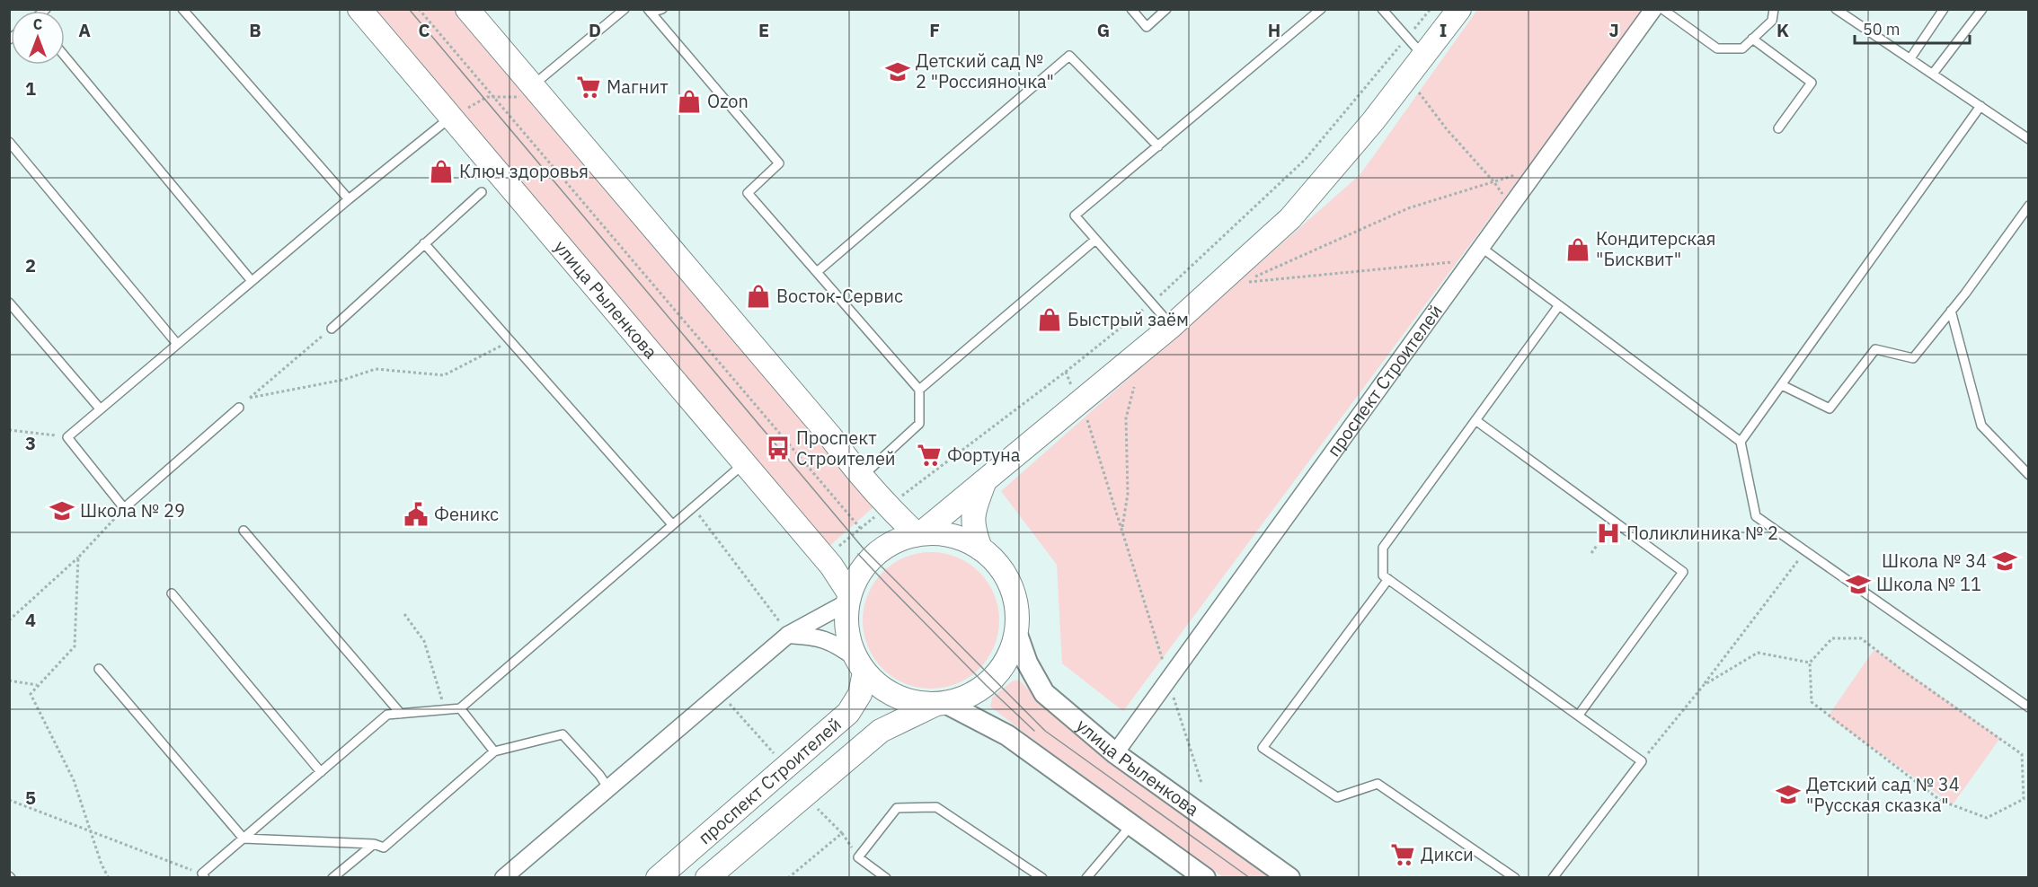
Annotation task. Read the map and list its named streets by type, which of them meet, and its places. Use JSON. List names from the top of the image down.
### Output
{
  "streets": {
    "main road": ["улица Рыленкова", "проспект Строителей"]
  },
  "crossings": [
    ["улица Рыленкова", "проспект Строителей"]
  ],
  "places": {
    "school or university": [
      "Детский сад № 2 \"Россияночка\"",
      "Школа № 29",
      "Школа № 34",
      "Школа № 11",
      "Детский сад № 34 \"Русская сказка\""
    ],
    "supermarket": ["Магнит", "Фортуна", "Дикси"],
    "shop": [
      "Ozon",
      "Ключ здоровья",
      "Кондитерская \"Бисквит\"",
      "Восток-Сервис",
      "Быстрый заём"
    ],
    "bus stop": ["Проспект Строителей"],
    "public building": ["Феникс"],
    "hospital": ["Поликлиника № 2"]
  },
  "scale_bar": "50 m",
  "north": "top",
  "grid": {
    "columns": [
      "A",
      "B",
      "C",
      "D",
      "E",
      "F",
      "G",
      "H",
      "I",
      "J",
      "K"
    ],
    "rows": [
      "1",
      "2",
      "3",
      "4",
      "5"
    ]
  }
}
